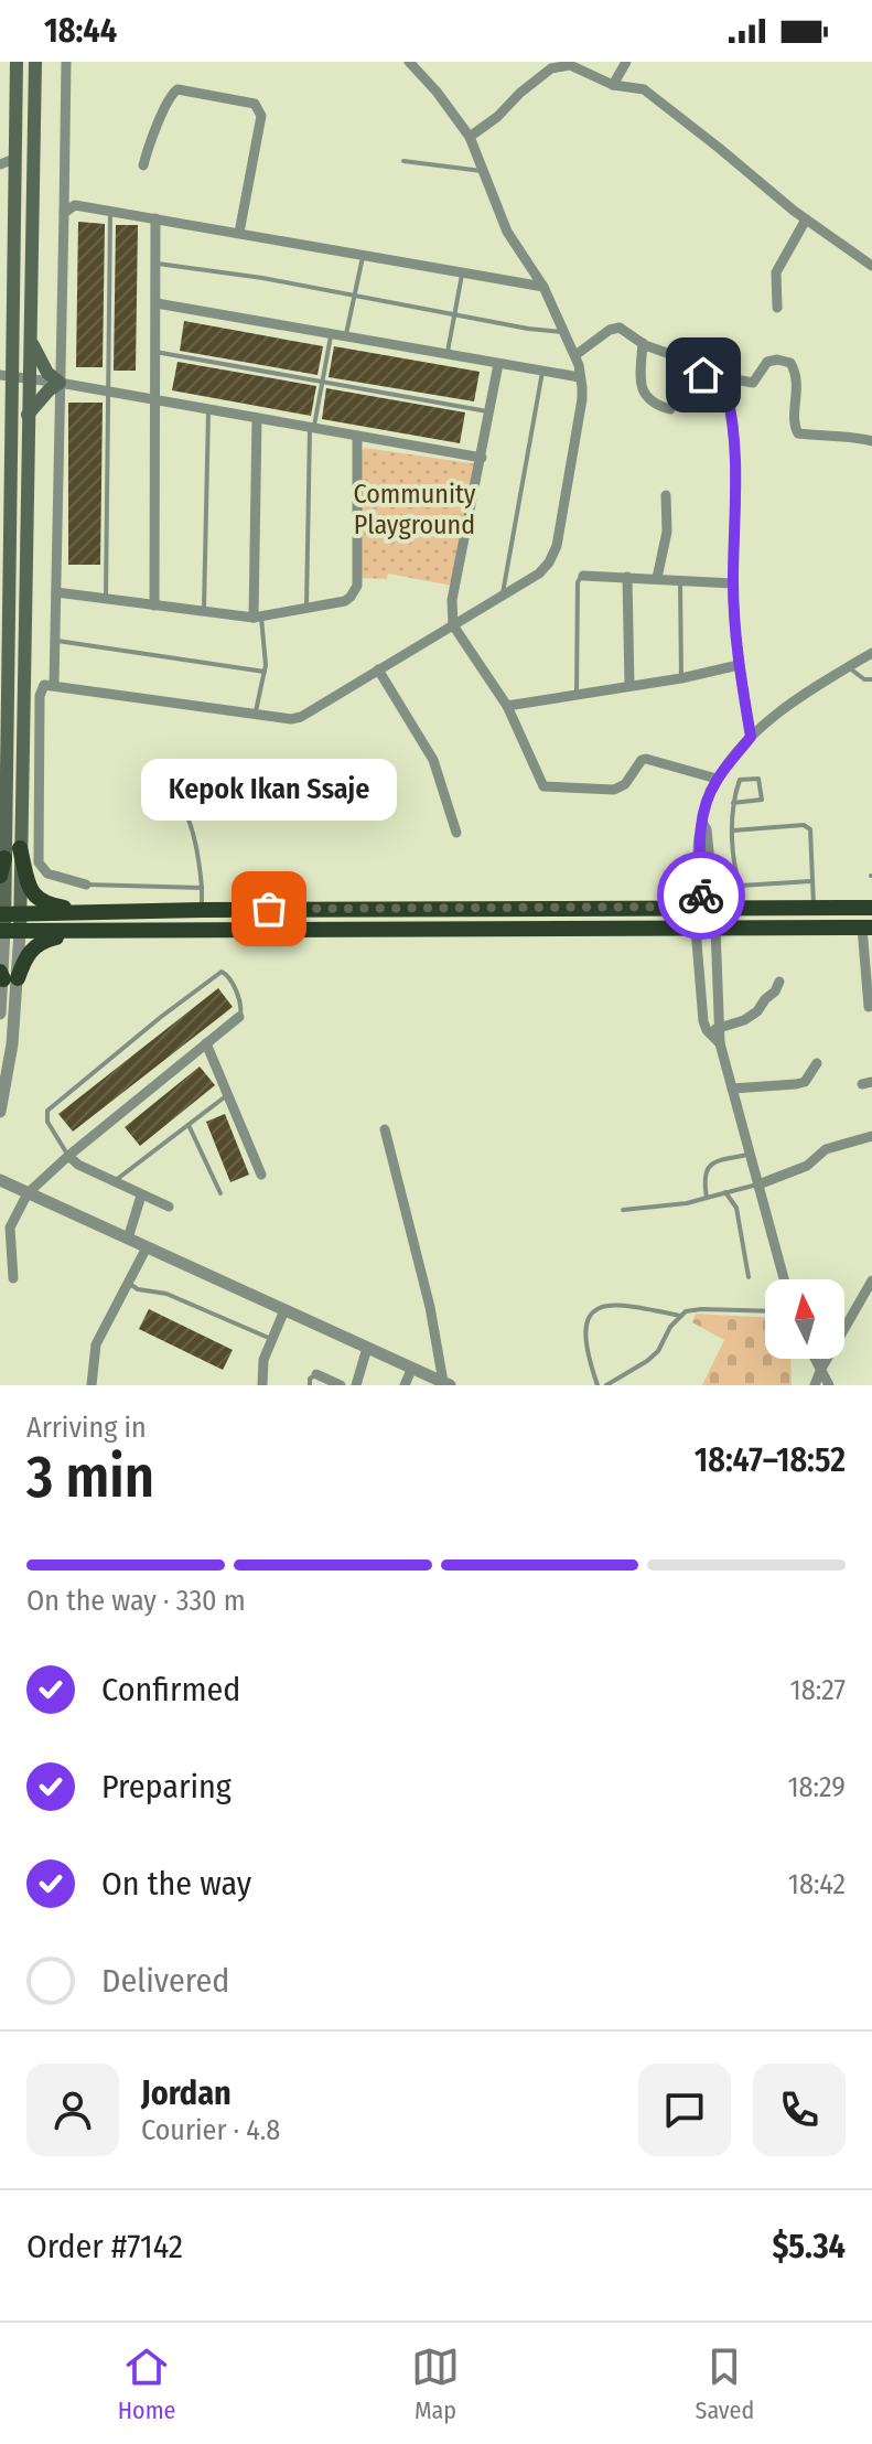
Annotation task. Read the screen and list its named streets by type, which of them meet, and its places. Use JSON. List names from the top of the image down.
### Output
{
  "parks": ["Community Playground"],
  "places": ["Kepok Ikan Ssaje"],
  "north": "top",
  "page": {
    "status": "18:44",
    "bubble": "Kepok Ikan Ssaje",
    "heading": ["3 min", "Arriving in", "18:47–18:52"],
    "panel": [
      "Jordan",
      "Courier · 4.8",
      "Order #7142",
      "$5.34"
    ],
    "bar": "On the way · 330 m",
    "list": [
      ["Confirmed", "18:27"],
      ["Preparing", "18:29"],
      ["On the way", "18:42"],
      "Delivered"
    ],
    "tabs": ["Home", "Map", "Saved"]
  }
}
